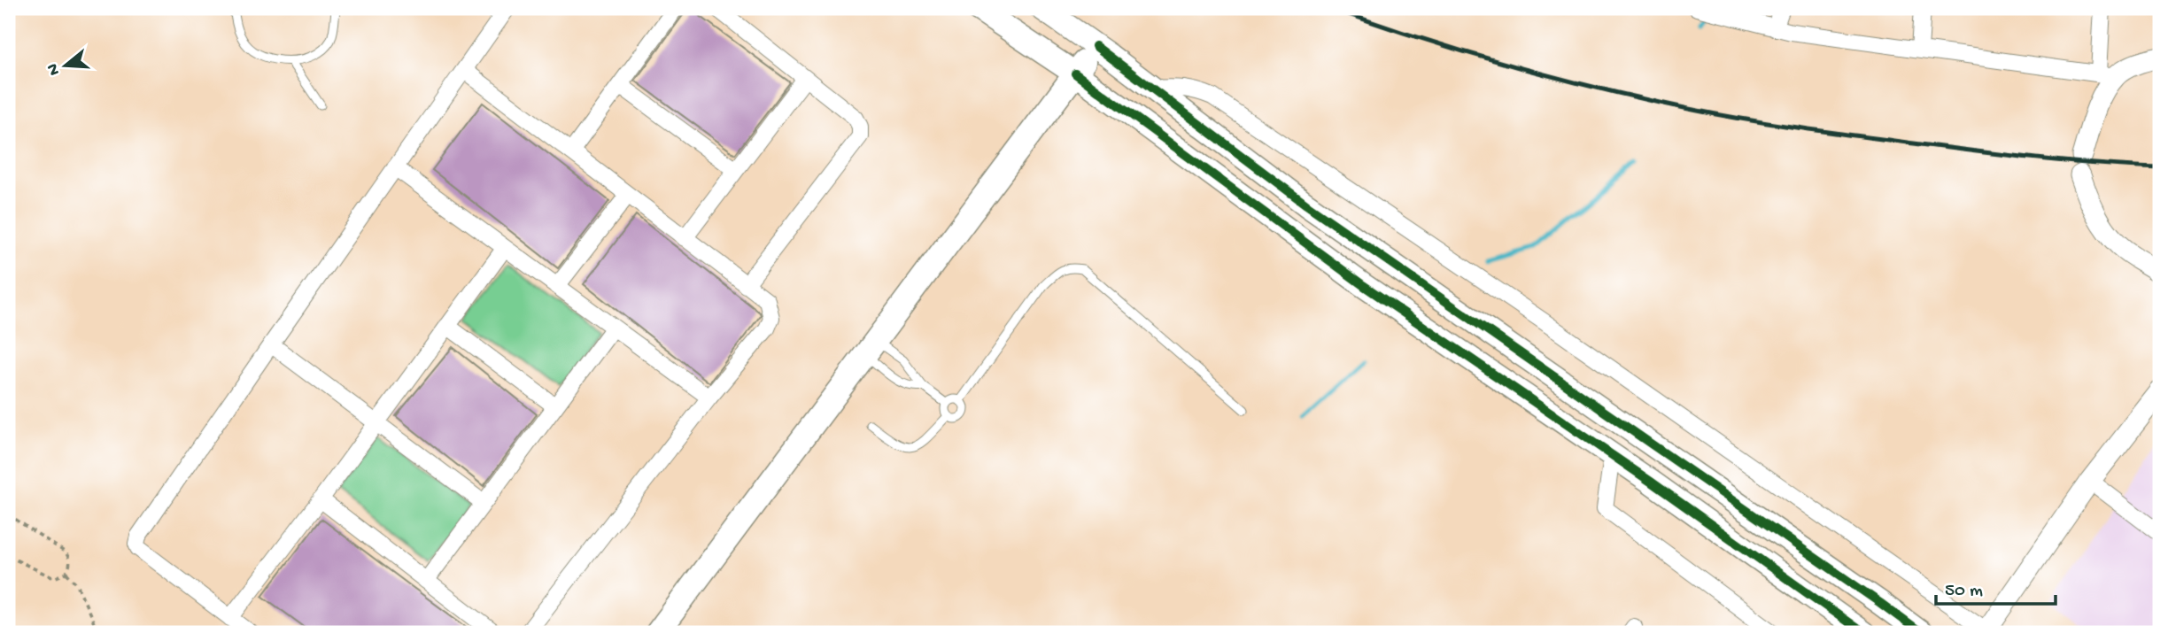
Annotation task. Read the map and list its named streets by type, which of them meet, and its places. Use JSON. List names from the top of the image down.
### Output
{
  "scale_bar": "50 m",
  "north": "left"
}
